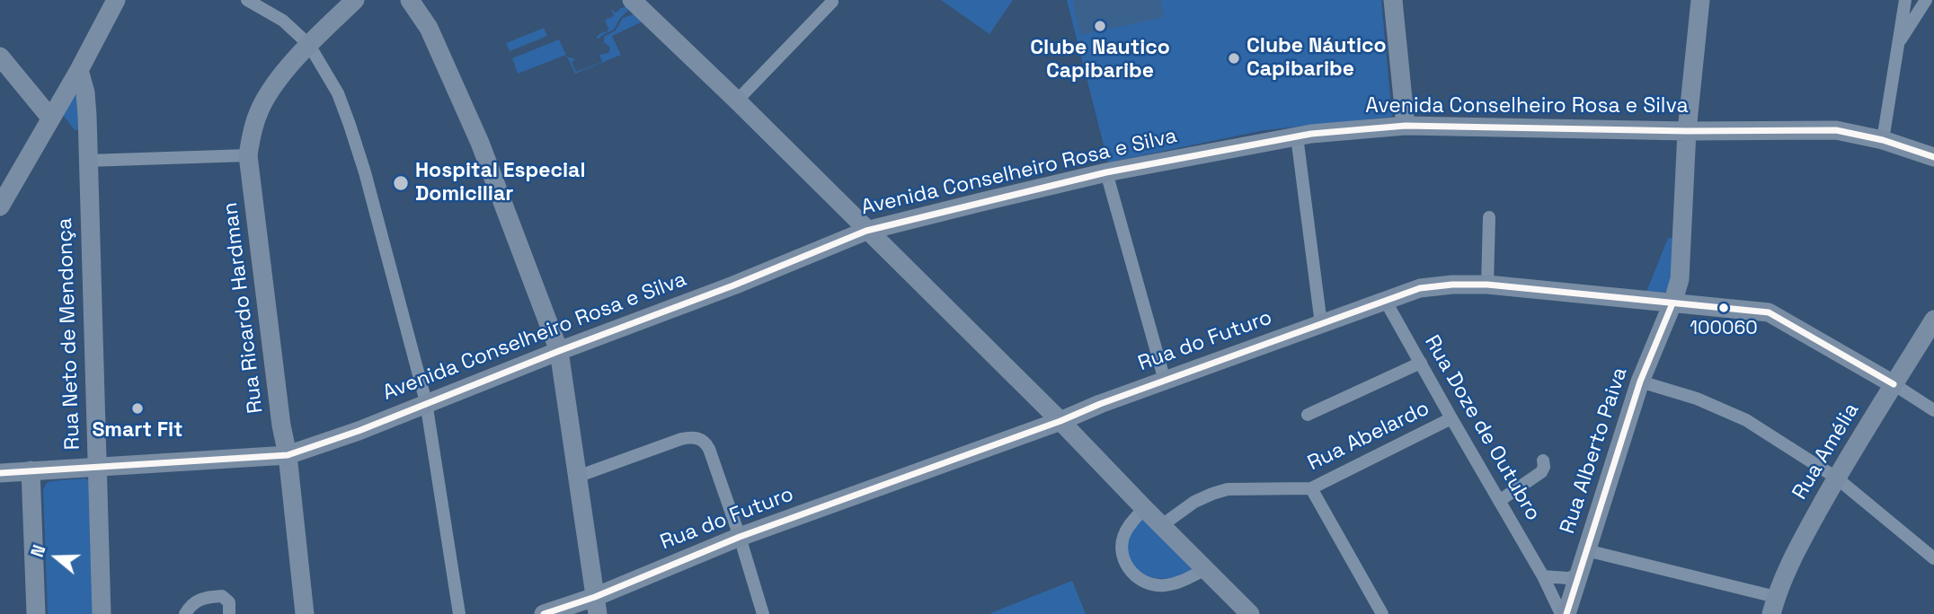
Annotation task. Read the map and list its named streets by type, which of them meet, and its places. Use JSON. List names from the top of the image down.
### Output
{
  "streets": {
    "street": [
      "Avenida Conselheiro Rosa e Silva",
      "Rua Ricardo Hardman",
      "Rua Neto de Mendonça",
      "Rua do Futuro",
      "Rua Doze de Outubro",
      "Rua Abelardo",
      "Rua Alberto Paiva",
      "Rua Amélia"
    ]
  },
  "crossings": [
    ["Avenida Conselheiro Rosa e Silva", "Rua Ricardo Hardman"],
    ["Avenida Conselheiro Rosa e Silva", "Rua Neto de Mendonça"],
    ["Avenida Conselheiro Rosa e Silva", "Rua Alberto Paiva"],
    ["Rua do Futuro", "Rua Doze de Outubro"],
    ["Rua do Futuro", "Rua Alberto Paiva"],
    ["Rua do Futuro", "Rua Amélia"],
    ["Rua Doze de Outubro", "Rua Abelardo"]
  ],
  "places": [
    "Clube Nautico Capibaribe",
    "Clube Náutico Capibaribe",
    "Hospital Especial Domiciliar",
    "100060",
    "Smart Fit"
  ],
  "north": "left"
}
